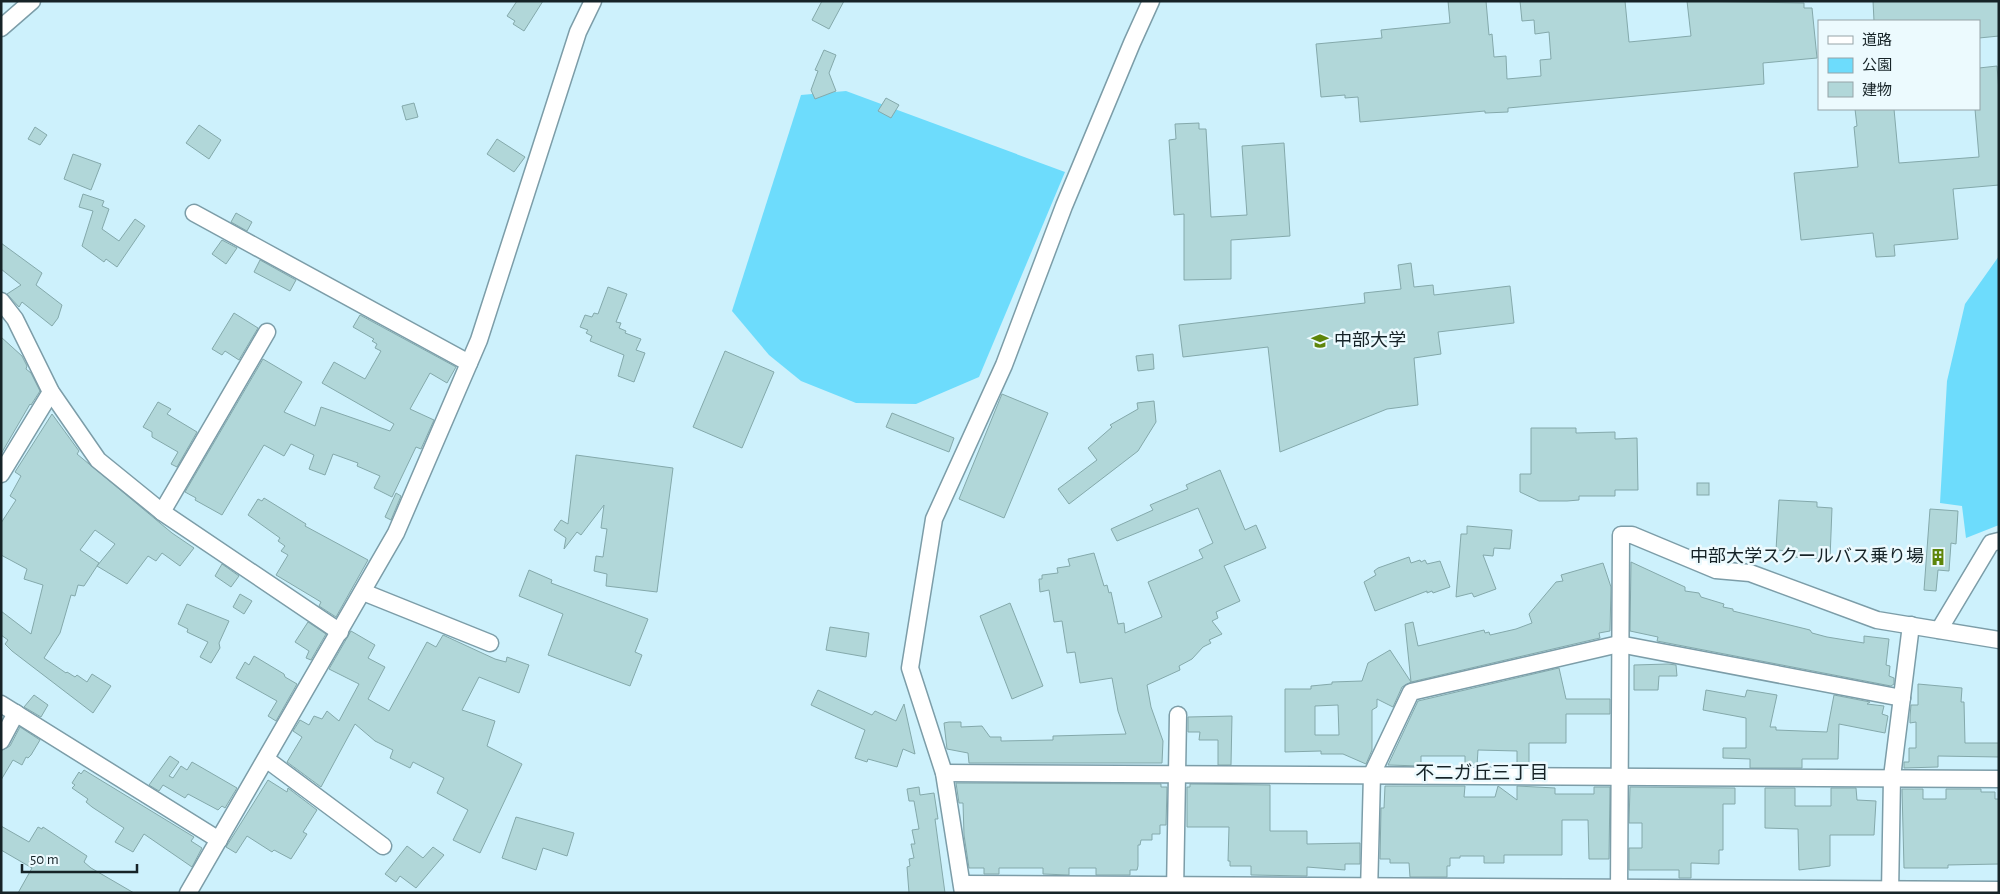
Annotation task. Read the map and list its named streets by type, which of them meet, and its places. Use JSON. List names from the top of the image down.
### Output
{
  "districts": ["不二ガ丘三丁目"],
  "places": {
    "school or university": ["中部大学"],
    "building": ["中部大学スクールバス乗り場"]
  },
  "legend": ["道路", "公園", "建物"],
  "scale_bar": "50 m"
}
